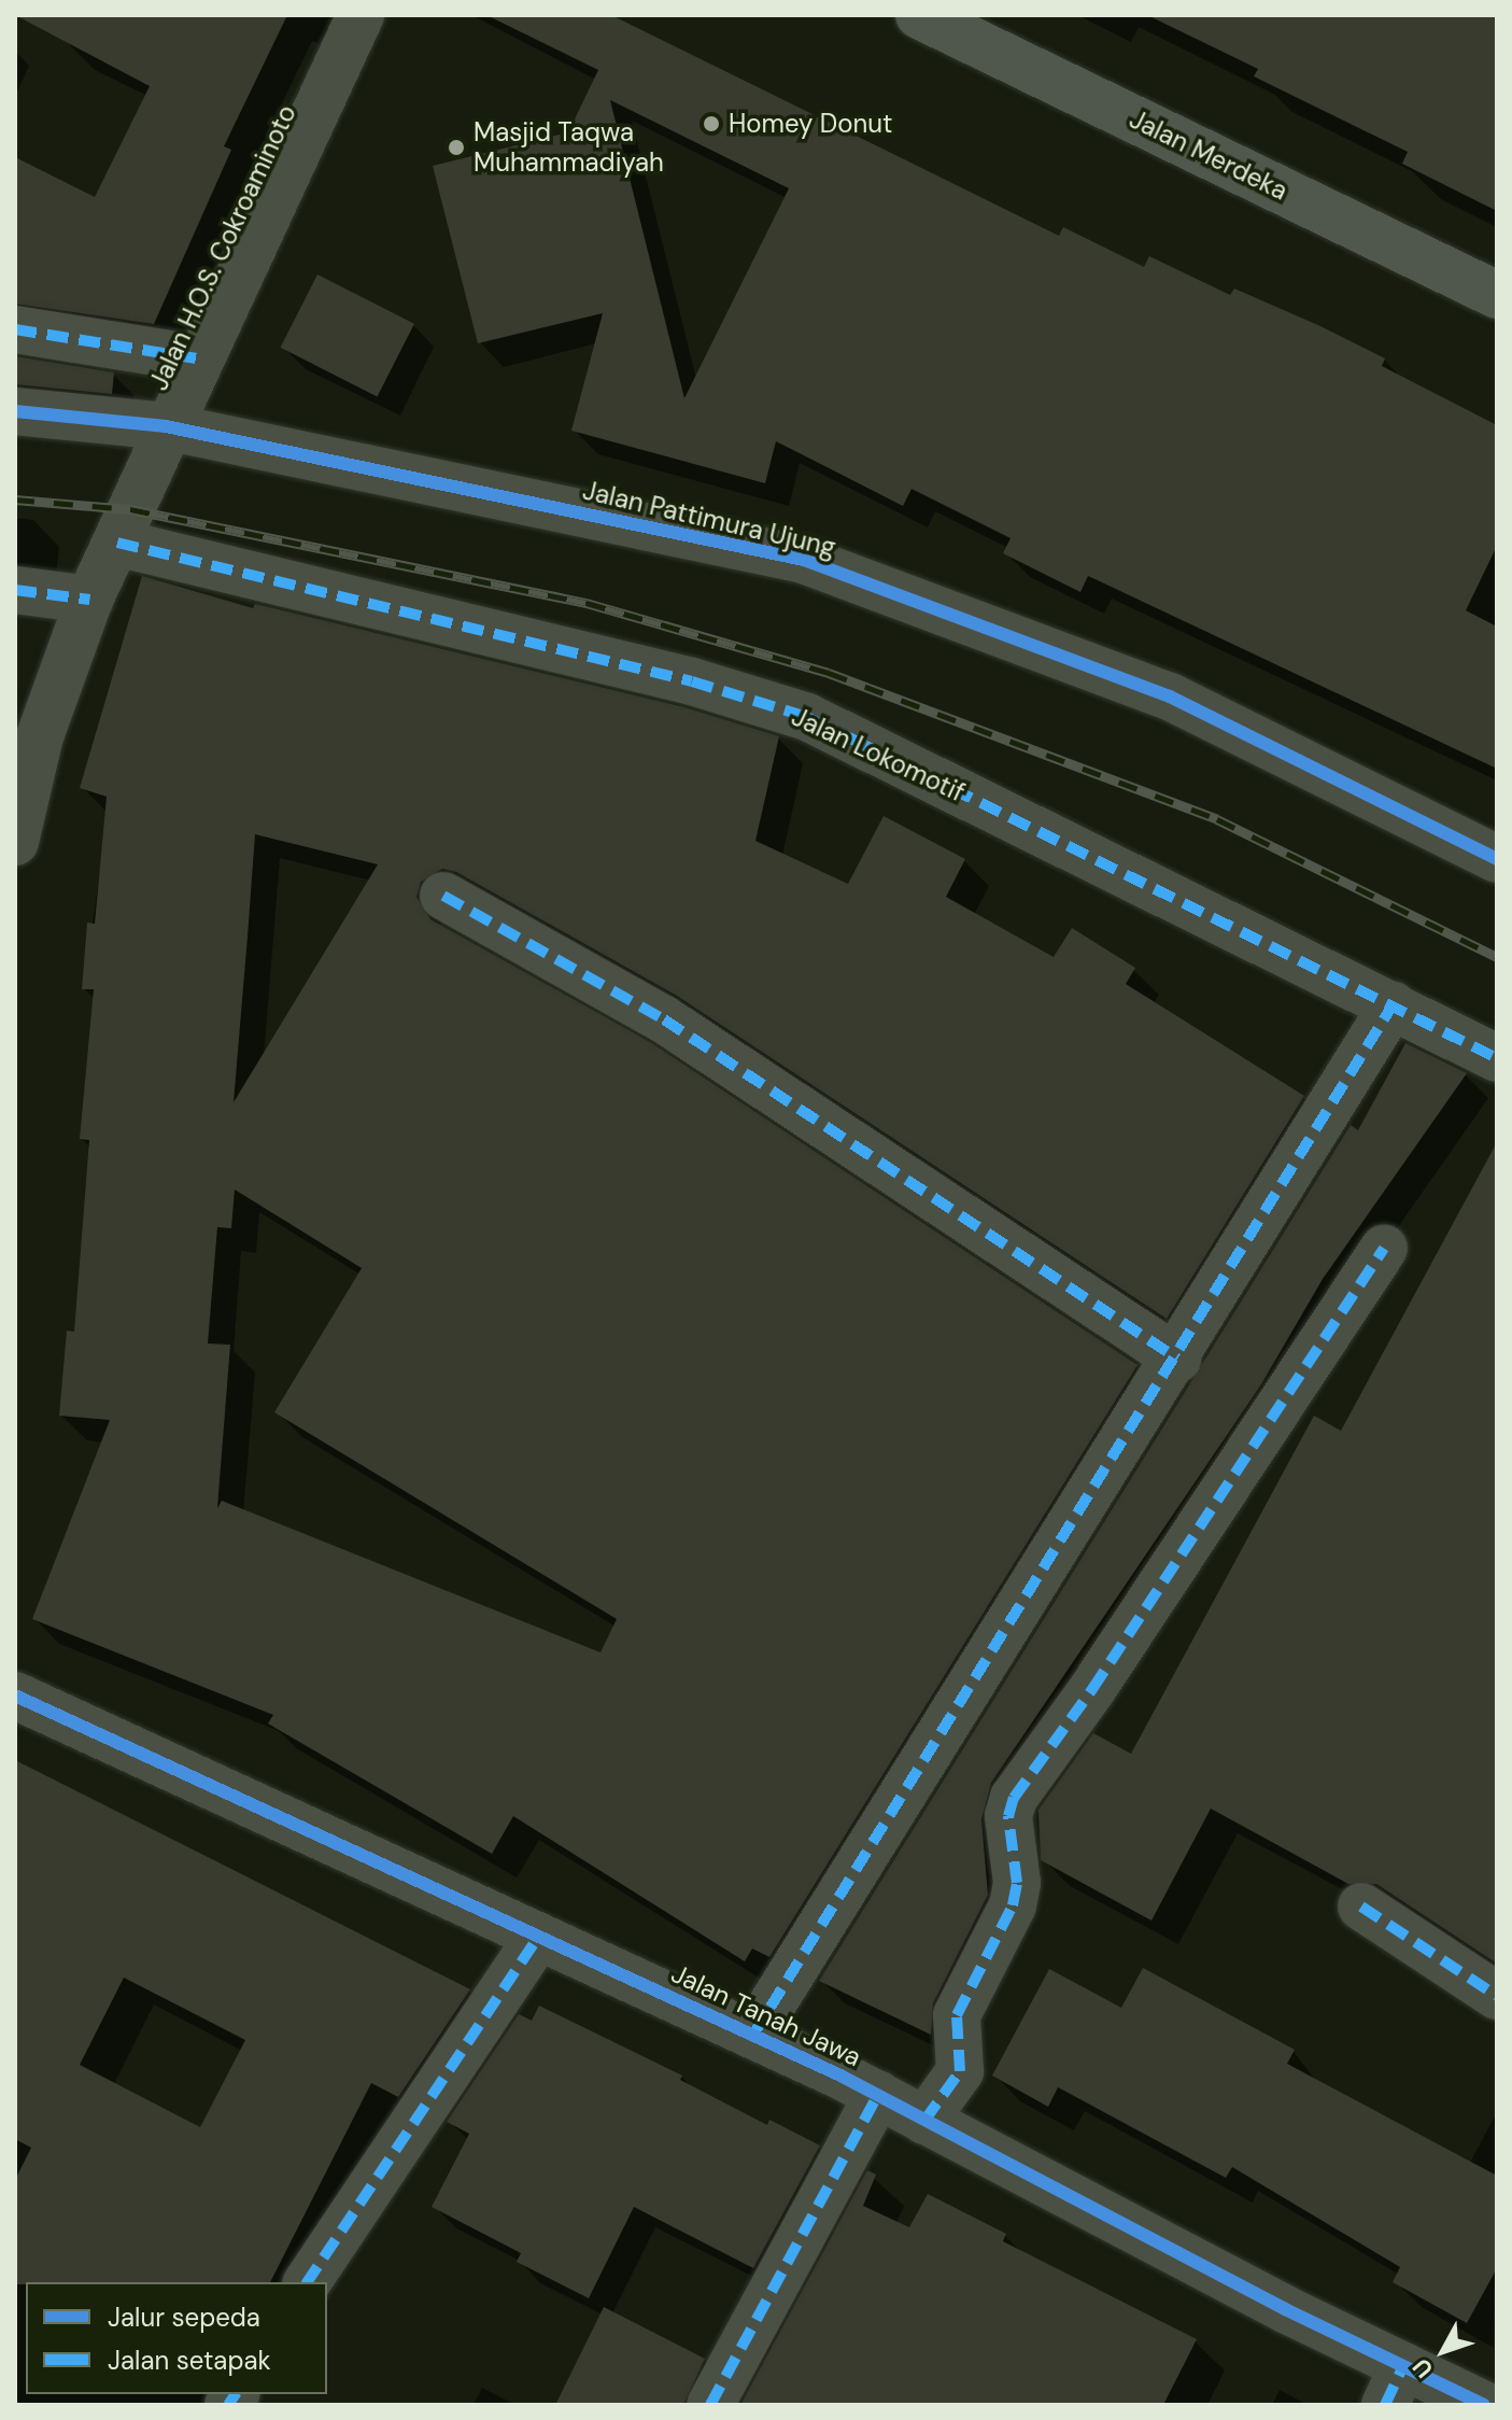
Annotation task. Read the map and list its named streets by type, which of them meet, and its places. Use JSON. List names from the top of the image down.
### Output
{
  "streets": {
    "main road": ["Jalan Merdeka"],
    "street": [
      "Jalan H.O.S. Cokroaminoto",
      "Jalan Pattimura Ujung",
      "Jalan Lokomotif",
      "Jalan Tanah Jawa"
    ]
  },
  "crossings": [
    ["Jalan H.O.S. Cokroaminoto", "Jalan Pattimura Ujung"],
    ["Jalan H.O.S. Cokroaminoto", "Jalan Lokomotif"]
  ],
  "places": ["Homey Donut", "Masjid Taqwa Muhammadiyah"],
  "legend": ["Jalur sepeda", "Jalan setapak"],
  "north": "bottom left"
}
